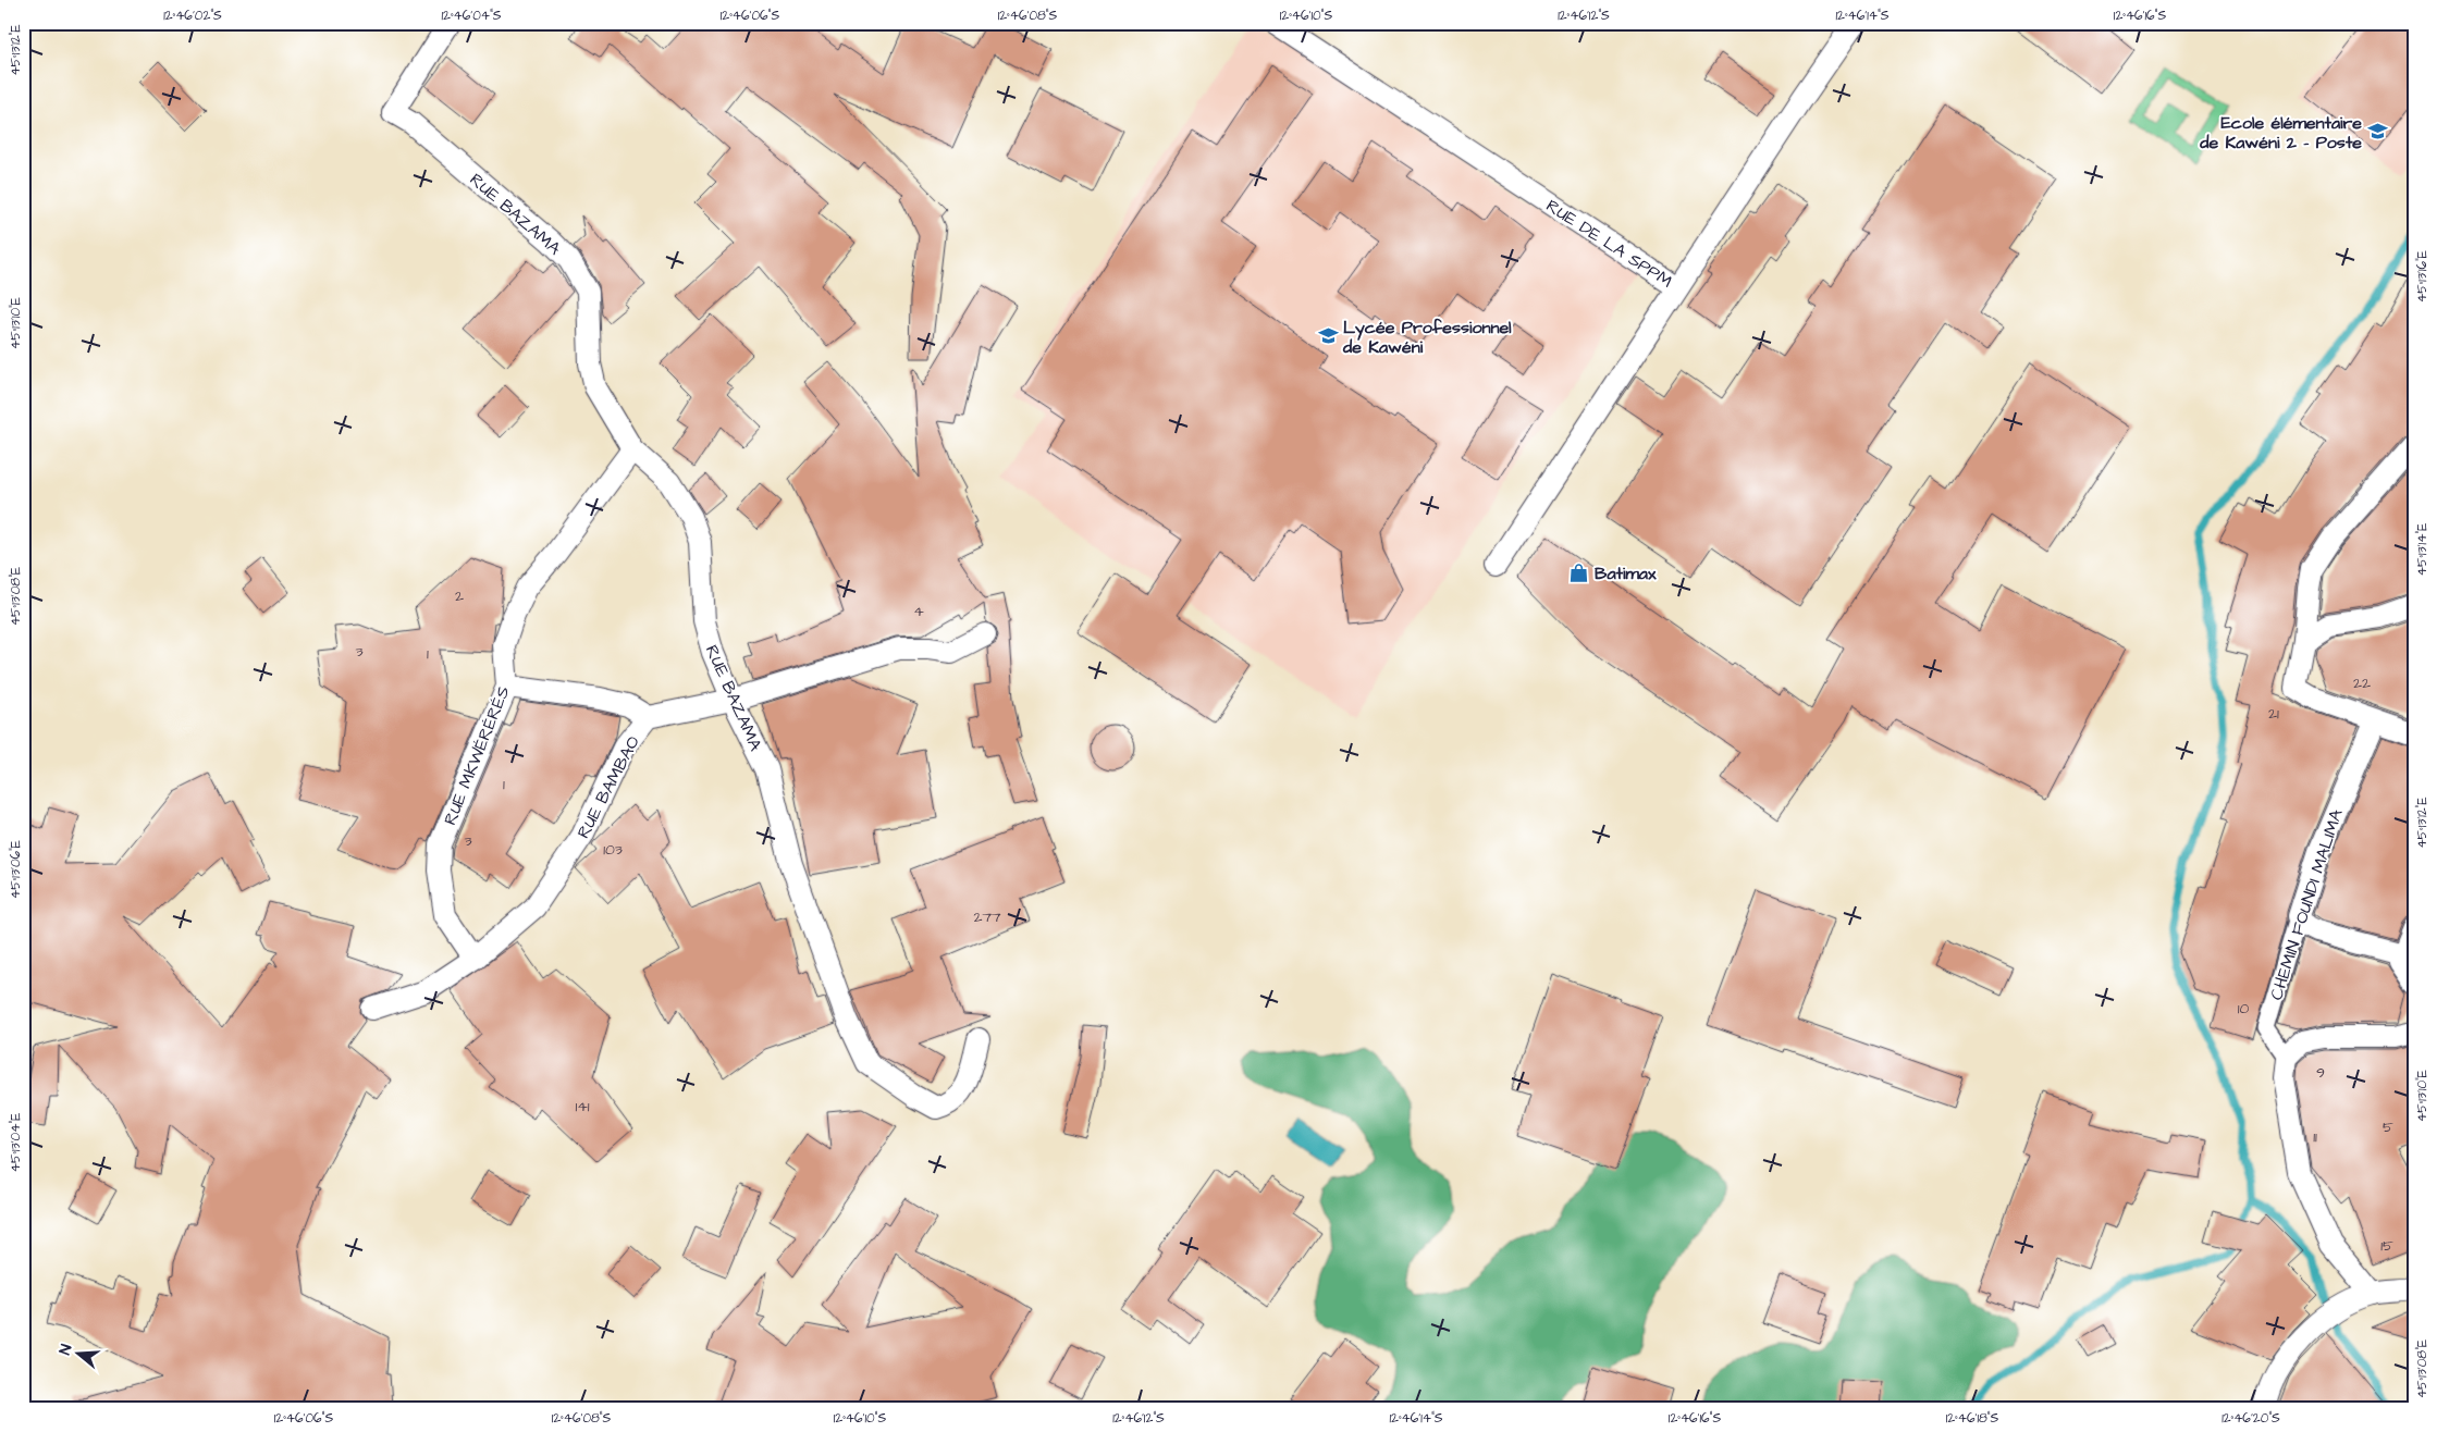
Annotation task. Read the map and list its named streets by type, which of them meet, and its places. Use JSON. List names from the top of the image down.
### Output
{
  "streets": {
    "street": [
      "RUE BAZAMA",
      "RUE DE LA SPPM",
      "RUE MKWÉRÉRÉS",
      "RUE BAMBAO",
      "CHEMIN FOUNDI MALIMA"
    ]
  },
  "crossings": [
    ["RUE BAZAMA", "RUE MKWÉRÉRÉS"],
    ["RUE BAZAMA", "RUE BAMBAO"],
    ["RUE MKWÉRÉRÉS", "RUE BAMBAO"]
  ],
  "places": {
    "school or university": ["Ecole élémentaire de Kawéni 2 - Poste", "Lycée Professionnel de Kawéni"],
    "shop": ["Batimax"]
  },
  "house_numbers": [
    "2",
    "4",
    "3",
    "1",
    "22",
    "21",
    "1",
    "3",
    "103",
    "277",
    "10",
    "9",
    "141",
    "5",
    "11",
    "15"
  ],
  "north": "left",
  "coordinates": [
    "12°46'02\"S",
    "12°46'04\"S",
    "12°46'06\"S",
    "12°46'08\"S",
    "12°46'10\"S",
    "12°46'12\"S",
    "12°46'14\"S",
    "12°46'16\"S",
    "45°13'12\"E",
    "45°13'16\"E",
    "45°13'10\"E",
    "45°13'14\"E",
    "45°13'08\"E",
    "45°13'06\"E",
    "45°13'04\"E",
    "12°46'18\"S",
    "12°46'20\"S"
  ]
}
